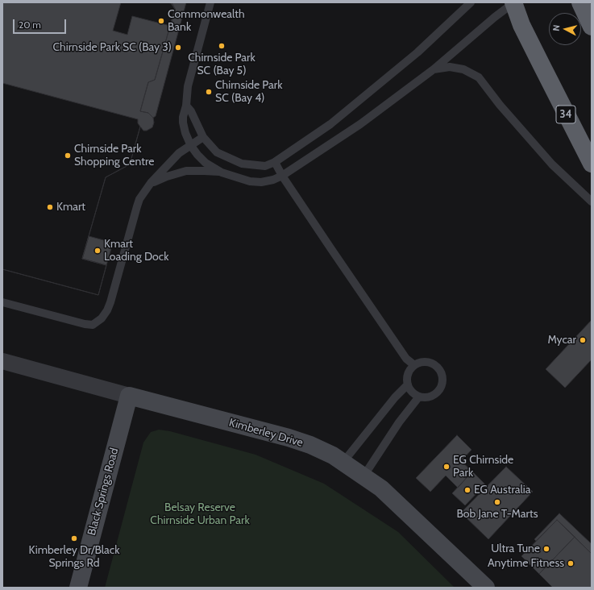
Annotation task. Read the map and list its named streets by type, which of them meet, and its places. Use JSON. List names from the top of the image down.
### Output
{
  "streets": {
    "highway": ["34"],
    "main road": ["Kimberley Drive", "Black Springs Road"]
  },
  "crossings": [
    ["Kimberley Drive", "Black Springs Road"]
  ],
  "parks": ["Belsay Reserve Chirnside Urban Park"],
  "places": [
    "Commonwealth Bank",
    "Chirnside Park SC (Bay 5)",
    "Chirnside Park SC (Bay 3)",
    "Chirnside Park SC (Bay 4)",
    "Chirnside Park Shopping Centre",
    "Kmart",
    "Kmart Loading Dock",
    "Mycar",
    "EG Chirnside Park",
    "EG Australia",
    "Bob Jane T-Marts",
    "Kimberley Dr/Black Springs Rd",
    "Ultra Tune",
    "Anytime Fitness"
  ],
  "scale_bar": "20 m",
  "north": "left"
}
